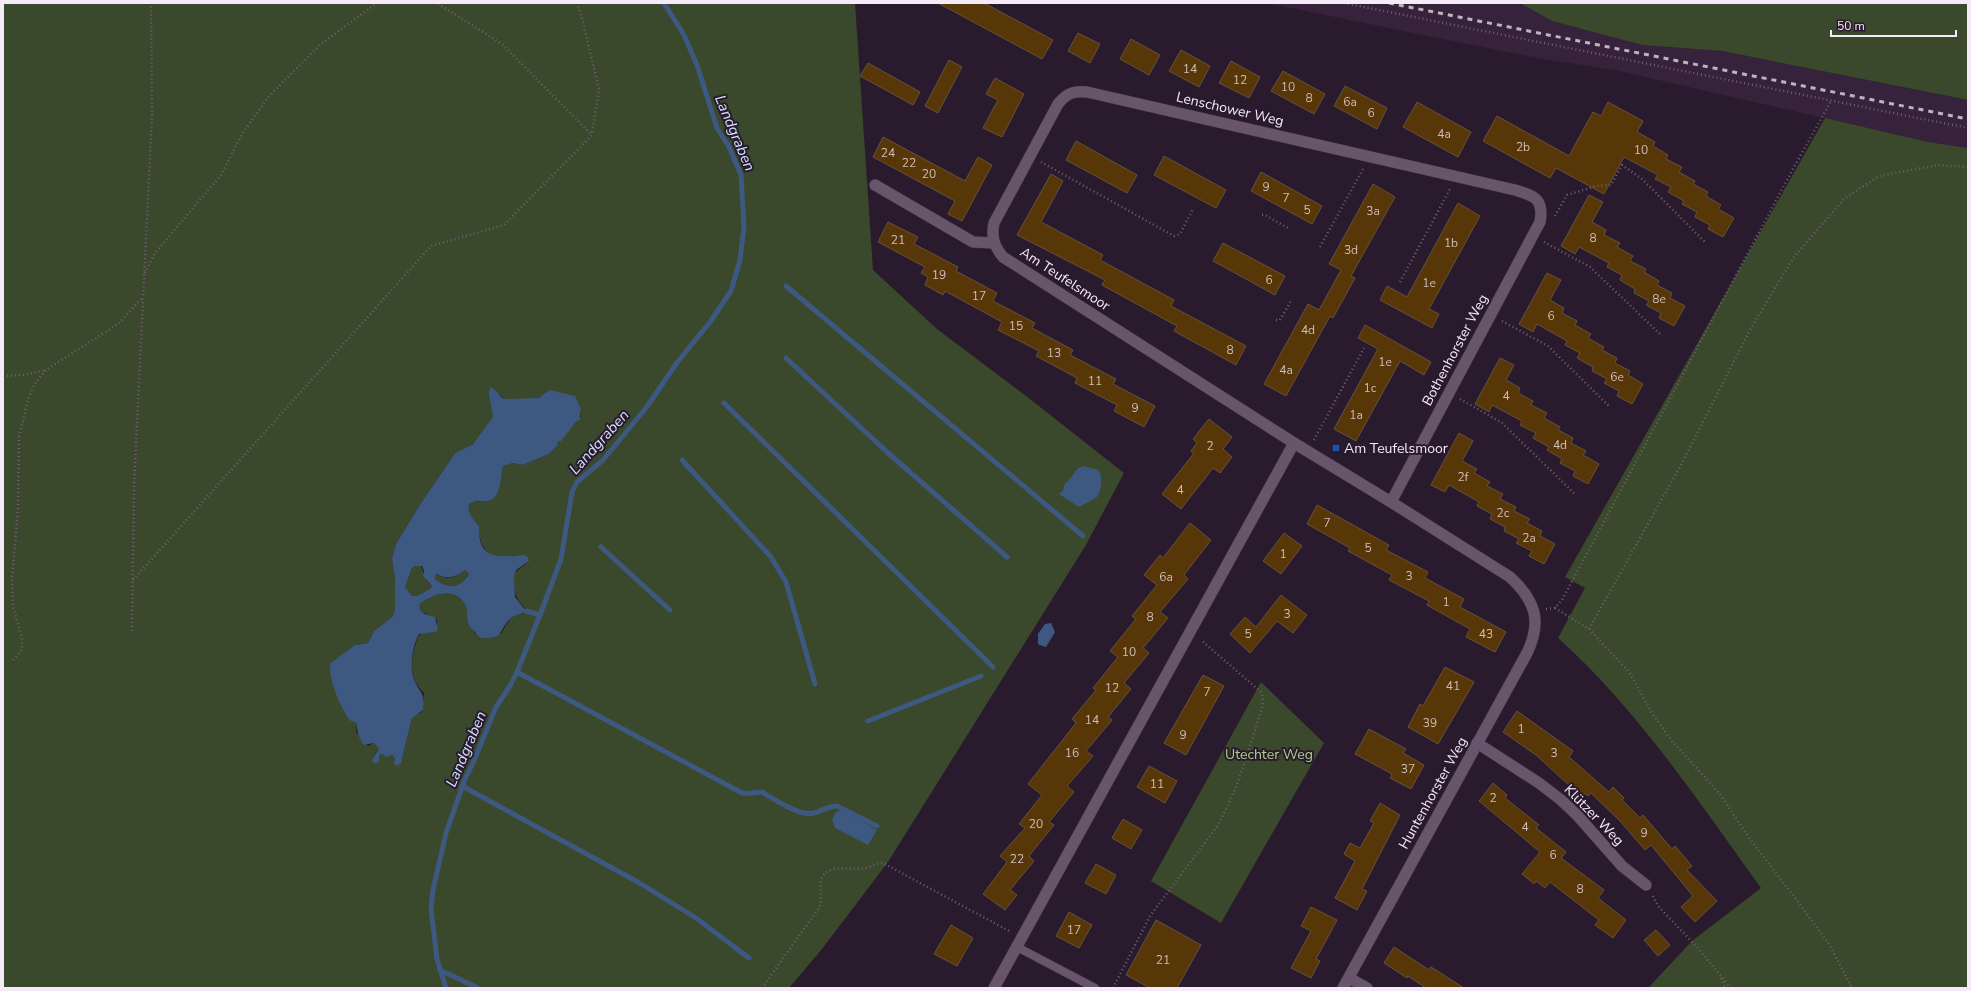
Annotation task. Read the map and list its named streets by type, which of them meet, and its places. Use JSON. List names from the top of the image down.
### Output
{
  "streets": {
    "street": [
      "Lenschower Weg",
      "Am Teufelsmoor",
      "Bothenhorster Weg",
      "Huntenhorster Weg",
      "Klützer Weg"
    ]
  },
  "crossings": [
    ["Lenschower Weg", "Am Teufelsmoor"],
    ["Lenschower Weg", "Bothenhorster Weg"],
    ["Am Teufelsmoor", "Bothenhorster Weg"],
    ["Am Teufelsmoor", "Huntenhorster Weg"],
    ["Huntenhorster Weg", "Klützer Weg"]
  ],
  "water": ["Landgraben"],
  "parks": ["Utechter Weg"],
  "places": {
    "transit": ["Am Teufelsmoor"]
  },
  "house_numbers": [
    "14",
    "12",
    "10",
    "8",
    "6a",
    "6",
    "4a",
    "2b",
    "10",
    "24",
    "22",
    "20",
    "9",
    "7",
    "5",
    "3a",
    "8",
    "21",
    "1b",
    "3d",
    "19",
    "6",
    "1e",
    "17",
    "8e",
    "6",
    "15",
    "4d",
    "8",
    "13",
    "1e",
    "4a",
    "6e",
    "11",
    "1c",
    "4",
    "9",
    "1a",
    "4d",
    "2",
    "2f",
    "4",
    "2c",
    "7",
    "2a",
    "5",
    "1",
    "3",
    "6a",
    "1",
    "3",
    "8",
    "5",
    "43",
    "10",
    "41",
    "12",
    "7",
    "14",
    "39",
    "1",
    "9",
    "16",
    "3",
    "37",
    "11",
    "2",
    "20",
    "4",
    "9",
    "6",
    "22",
    "8",
    "17",
    "21"
  ],
  "scale_bar": "50 m"
}
